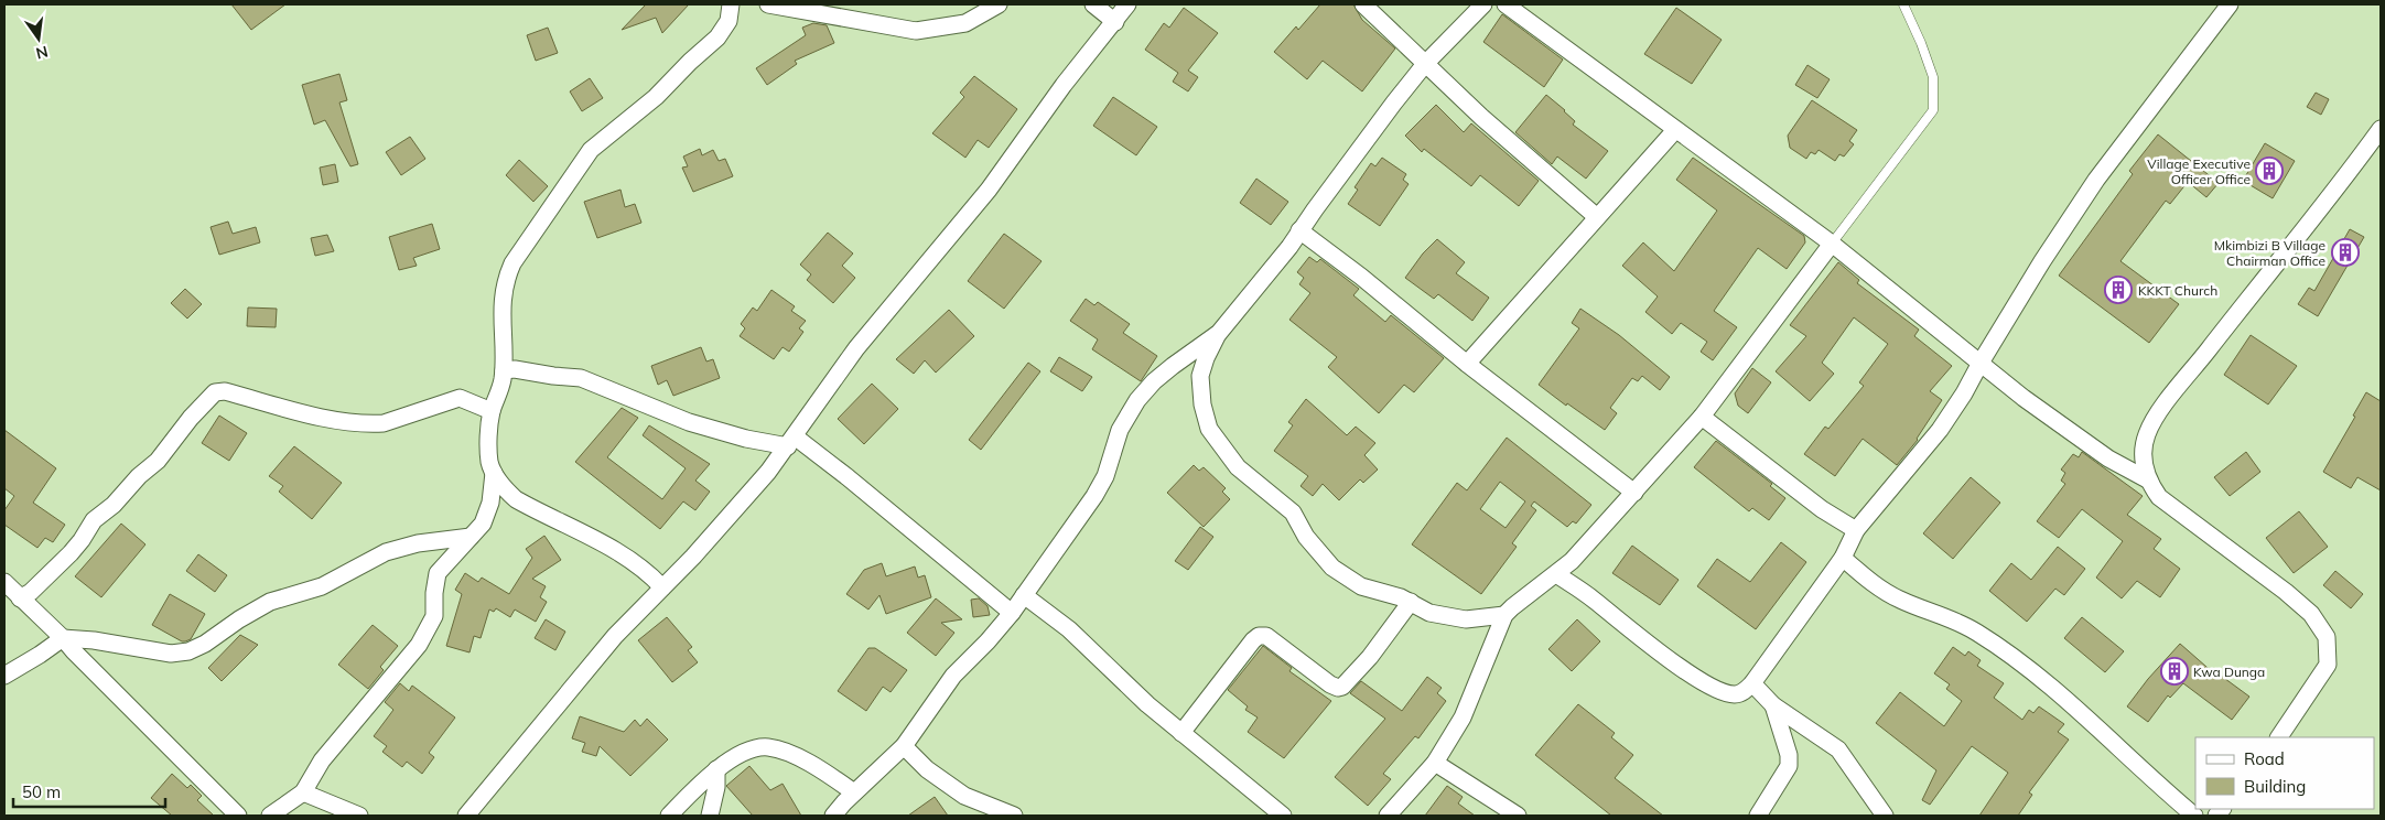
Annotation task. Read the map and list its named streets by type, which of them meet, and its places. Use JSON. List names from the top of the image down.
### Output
{
  "places": {
    "building": [
      "Village Executive Officer Office",
      "Mkimbizi B Village Chairman Office",
      "KKKT Church",
      "Kwa Dunga"
    ]
  },
  "legend": ["Road", "Building"],
  "scale_bar": "50 m",
  "north": "bottom"
}
